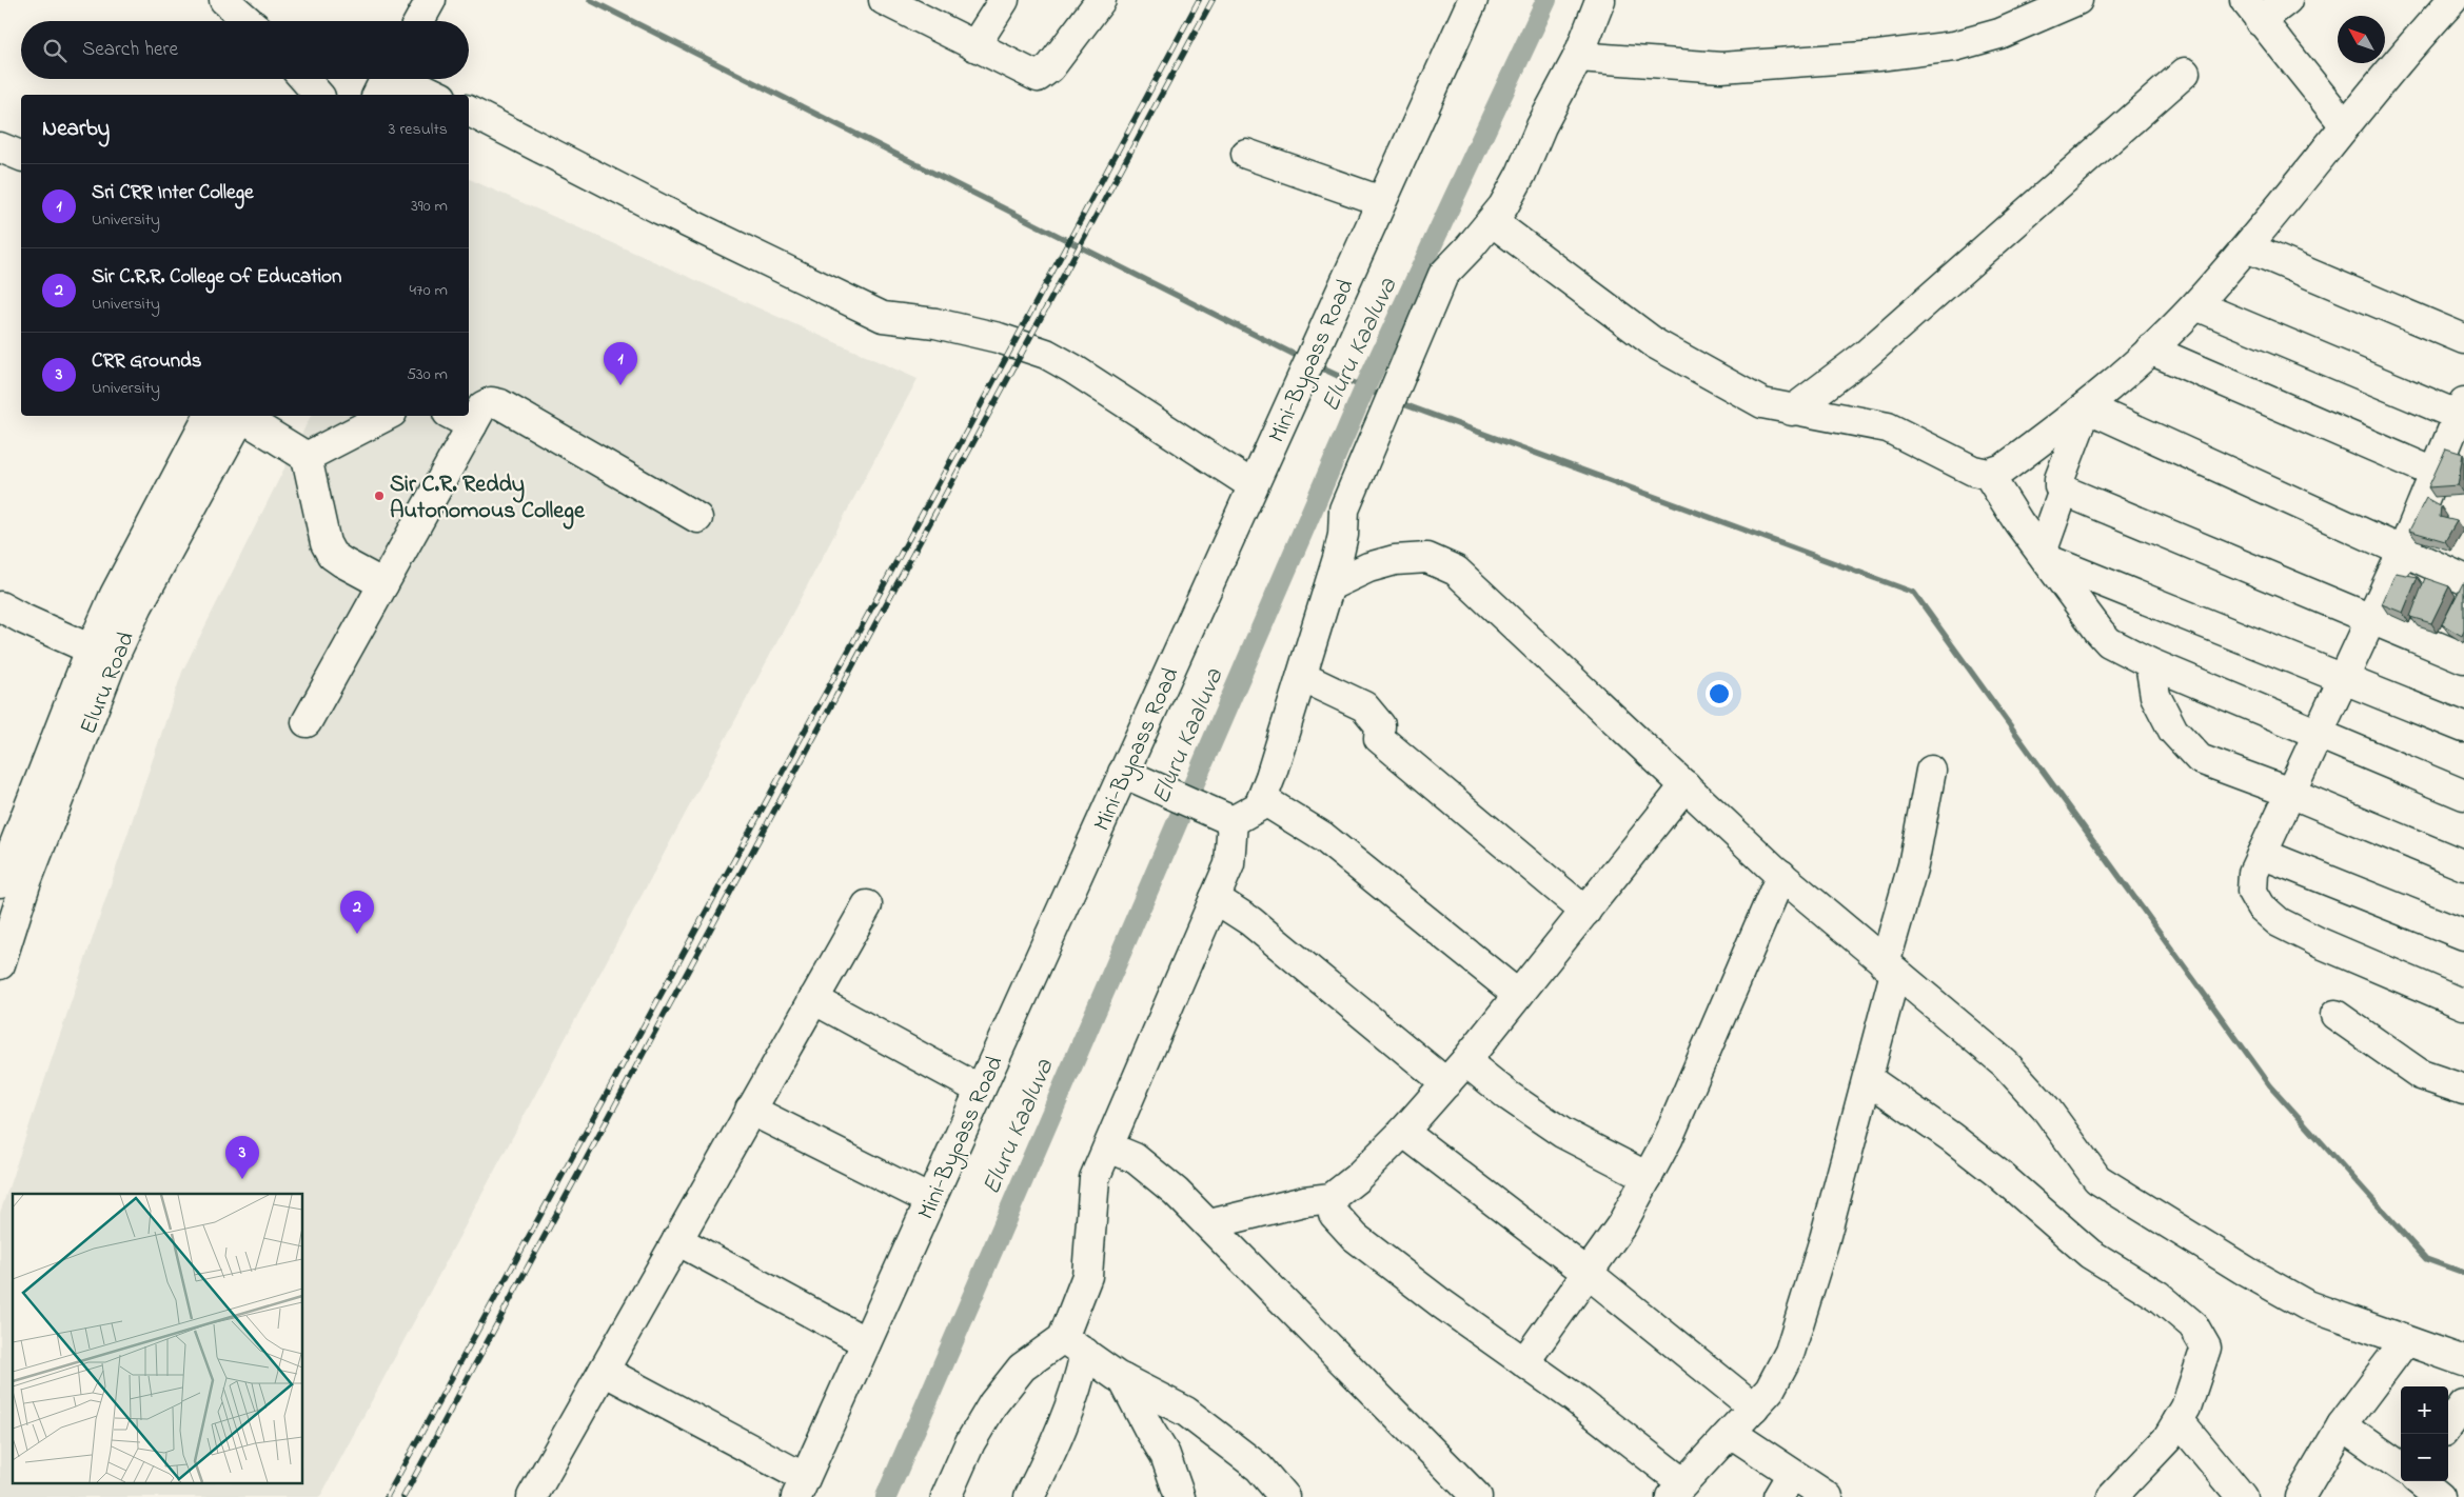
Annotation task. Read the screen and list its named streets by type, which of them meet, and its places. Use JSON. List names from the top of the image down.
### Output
{
  "streets": {
    "street": ["Mini-Bypass Road", "Eluru Road"]
  },
  "water": ["Eluru Kaaluva"],
  "places": ["Sir C.R. Reddy Autonomous College"],
  "north": "top left",
  "page": {
    "search": "Search here",
    "heading": ["Nearby", "3 results"],
    "list": [
      {
        "mark": "1",
        "name": "Sri CRR Inter College",
        "note": "University",
        "value": "390 m"
      },
      {
        "mark": "2",
        "name": "Sir C.R.R. College Of Education",
        "note": "University",
        "value": "470 m"
      },
      {
        "mark": "3",
        "name": "CRR Grounds",
        "note": "University",
        "value": "530 m"
      }
    ],
    "pins": ["1", "2", "3"],
    "map_buttons": ["+", "−"]
  }
}
